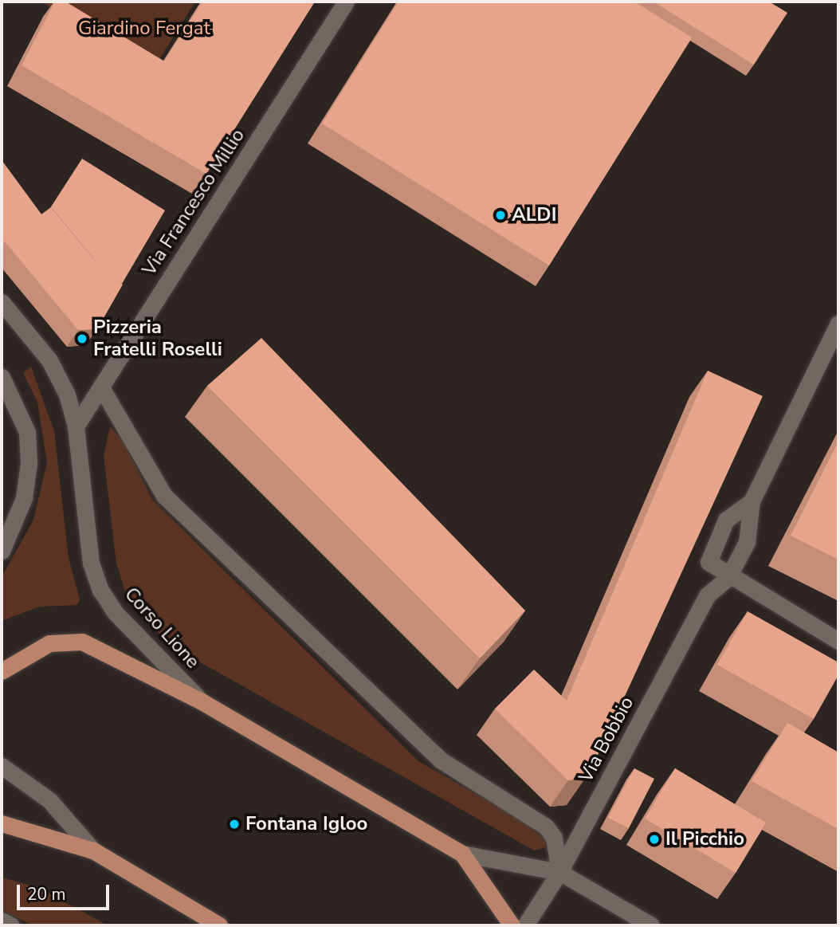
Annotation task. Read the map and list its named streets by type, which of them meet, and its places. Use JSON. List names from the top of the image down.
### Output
{
  "streets": {
    "main road": ["Corso Lione"],
    "street": ["Via Francesco Millio", "Via Bobbio"]
  },
  "crossings": [
    ["Via Francesco Millio", "Corso Lione"],
    ["Corso Lione", "Via Bobbio"]
  ],
  "parks": ["Giardino Fergat"],
  "places": [
    "ALDI",
    "Pizzeria Fratelli Roselli",
    "Fontana Igloo",
    "Il Picchio"
  ],
  "scale_bar": "20 m"
}
